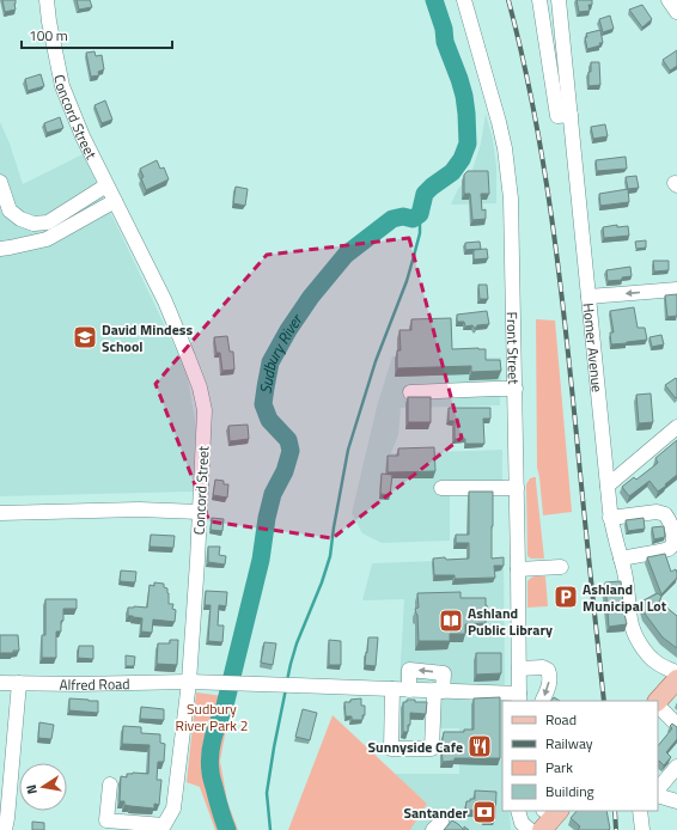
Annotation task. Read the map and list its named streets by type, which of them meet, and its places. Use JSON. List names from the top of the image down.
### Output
{
  "streets": {
    "street": [
      "Concord Street",
      "Front Street",
      "Homer Avenue",
      "Alfred Road"
    ]
  },
  "crossings": [
    ["Concord Street", "Alfred Road"]
  ],
  "water": ["Sudbury River"],
  "parks": ["Sudbury River Park 2"],
  "places": {
    "school or university": ["David Mindess School"],
    "parking": ["Ashland Municipal Lot"],
    "library": ["Ashland Public Library"],
    "restaurant": ["Sunnyside Cafe"],
    "bank": ["Santander"]
  },
  "legend": [
    "Road",
    "Railway",
    "Park",
    "Building"
  ],
  "scale_bar": "100 m",
  "north": "left"
}
